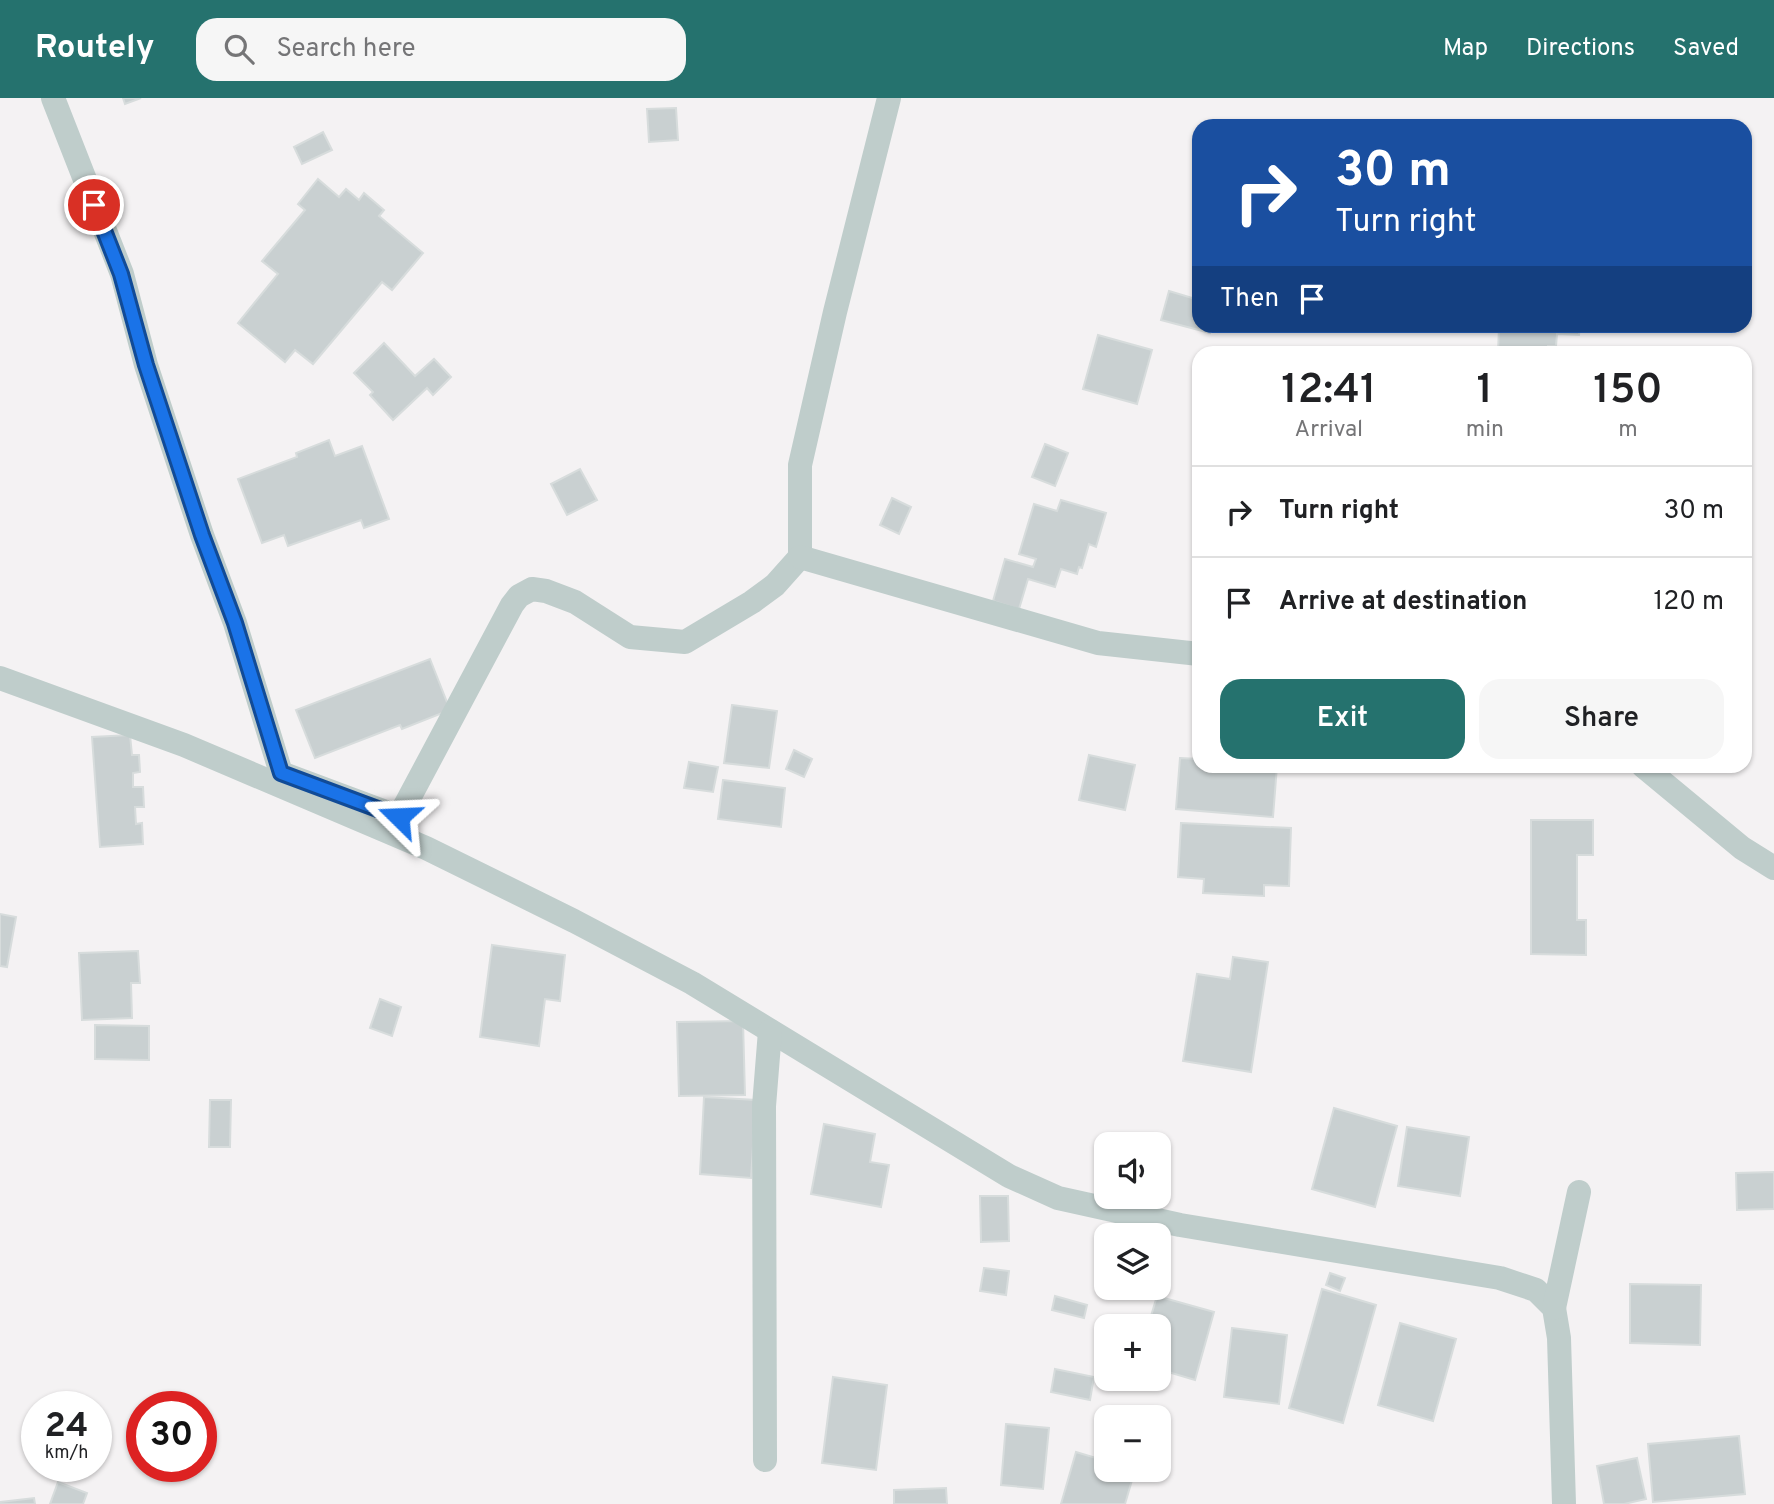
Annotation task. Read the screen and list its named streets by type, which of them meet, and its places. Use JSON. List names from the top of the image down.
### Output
{
  "page": {
    "header": "Routely",
    "search": "Search here",
    "nav": ["Map", "Directions", "Saved"],
    "turn": ["30 m", "Turn right"],
    "then": "Then",
    "eta": [
      "12:41",
      "Arrival",
      "1",
      "min",
      "150",
      "m"
    ],
    "list": [
      {
        "name": "Turn right",
        "value": "30 m"
      },
      {
        "name": "Arrive at destination",
        "value": "120 m"
      }
    ],
    "buttons": ["Exit", "Share"],
    "map_buttons": ["+", "−"],
    "speed": "24 km/h",
    "limit": "30"
  }
}
